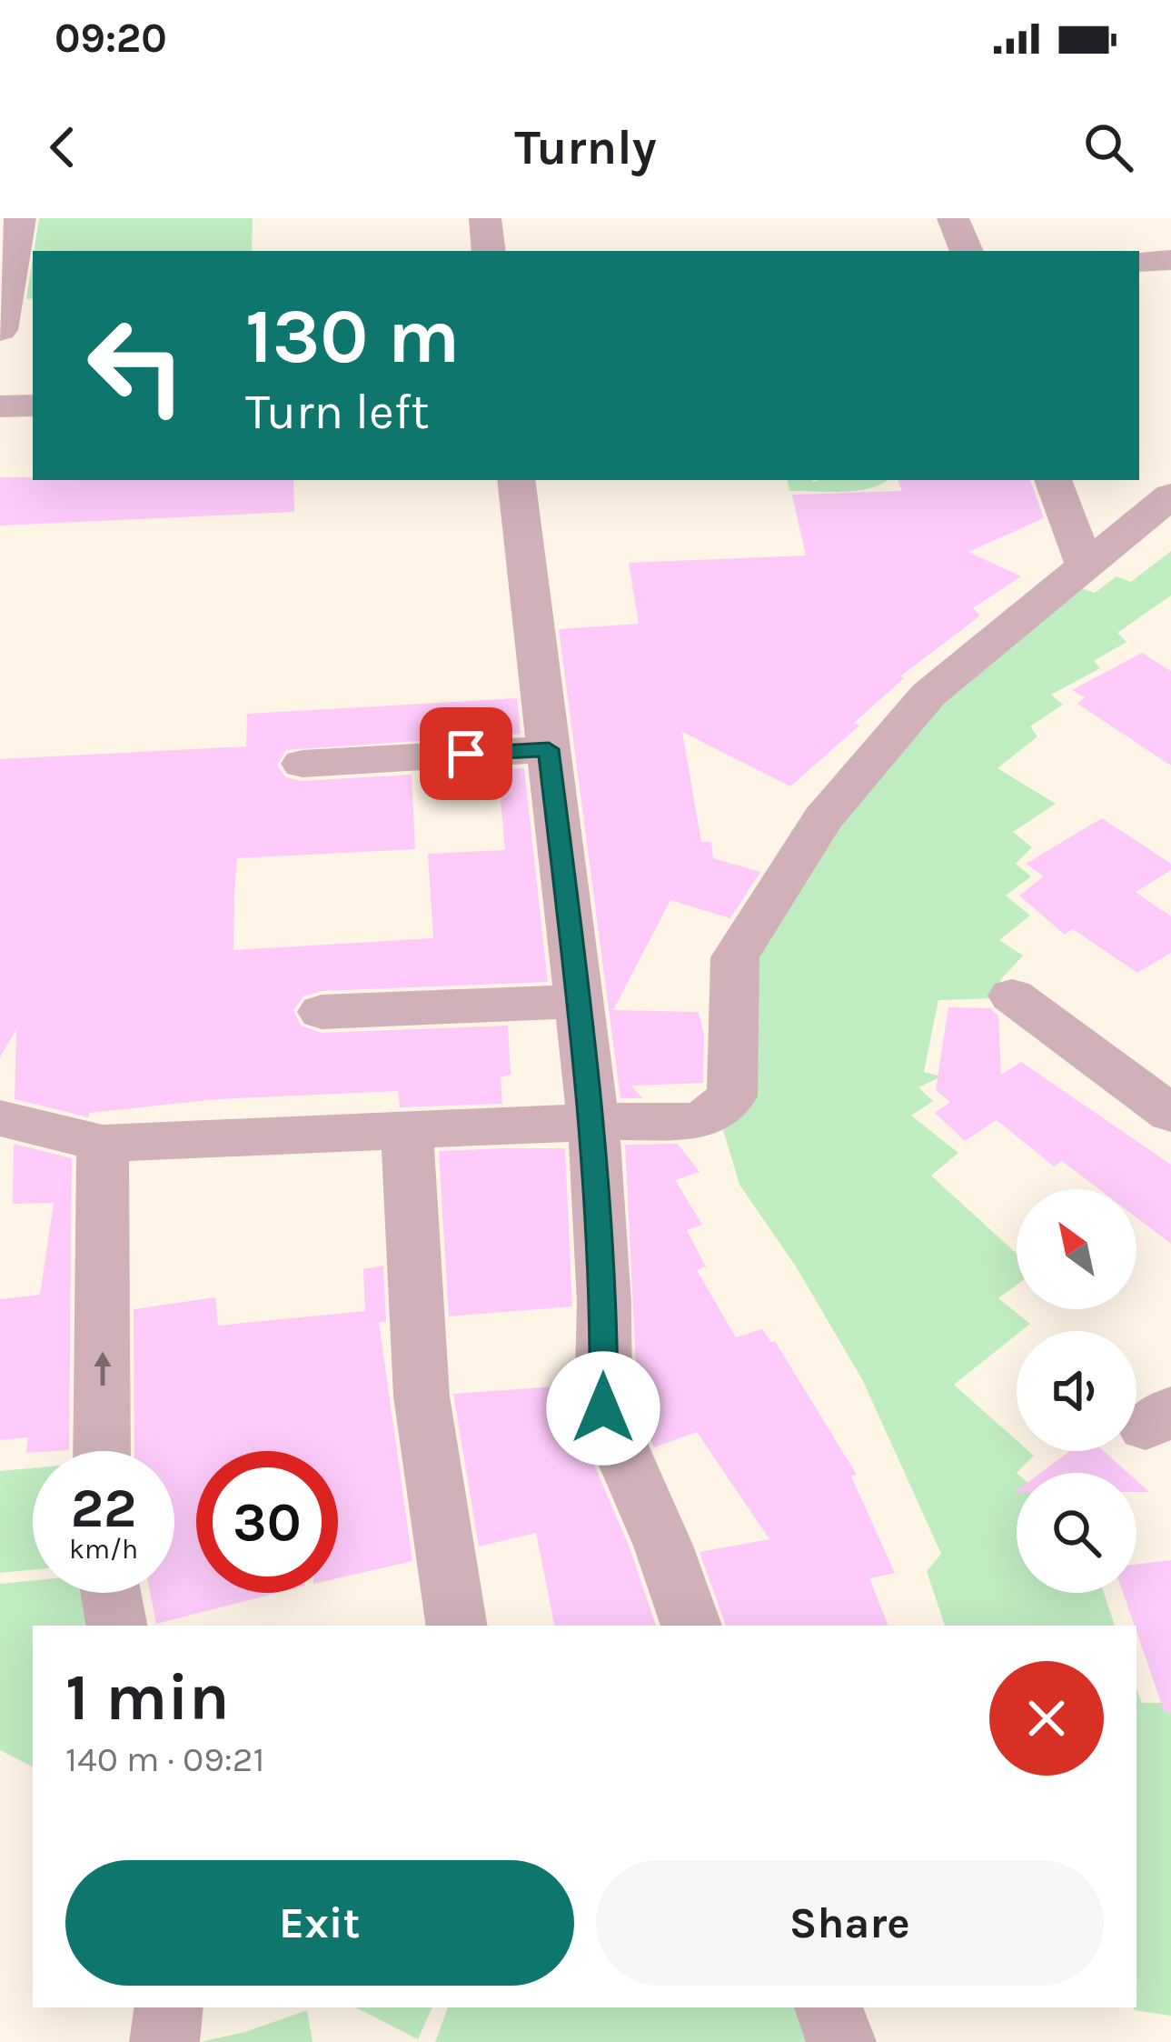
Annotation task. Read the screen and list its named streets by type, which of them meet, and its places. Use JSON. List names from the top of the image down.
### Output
{
  "north": "top left",
  "page": {
    "status": "09:20",
    "header": "Turnly",
    "turn": ["130 m", "Turn left"],
    "speed": "22 km/h",
    "limit": "30",
    "heading": ["1 min", "140 m · 09:21"],
    "buttons": ["Exit", "Share"]
  }
}
